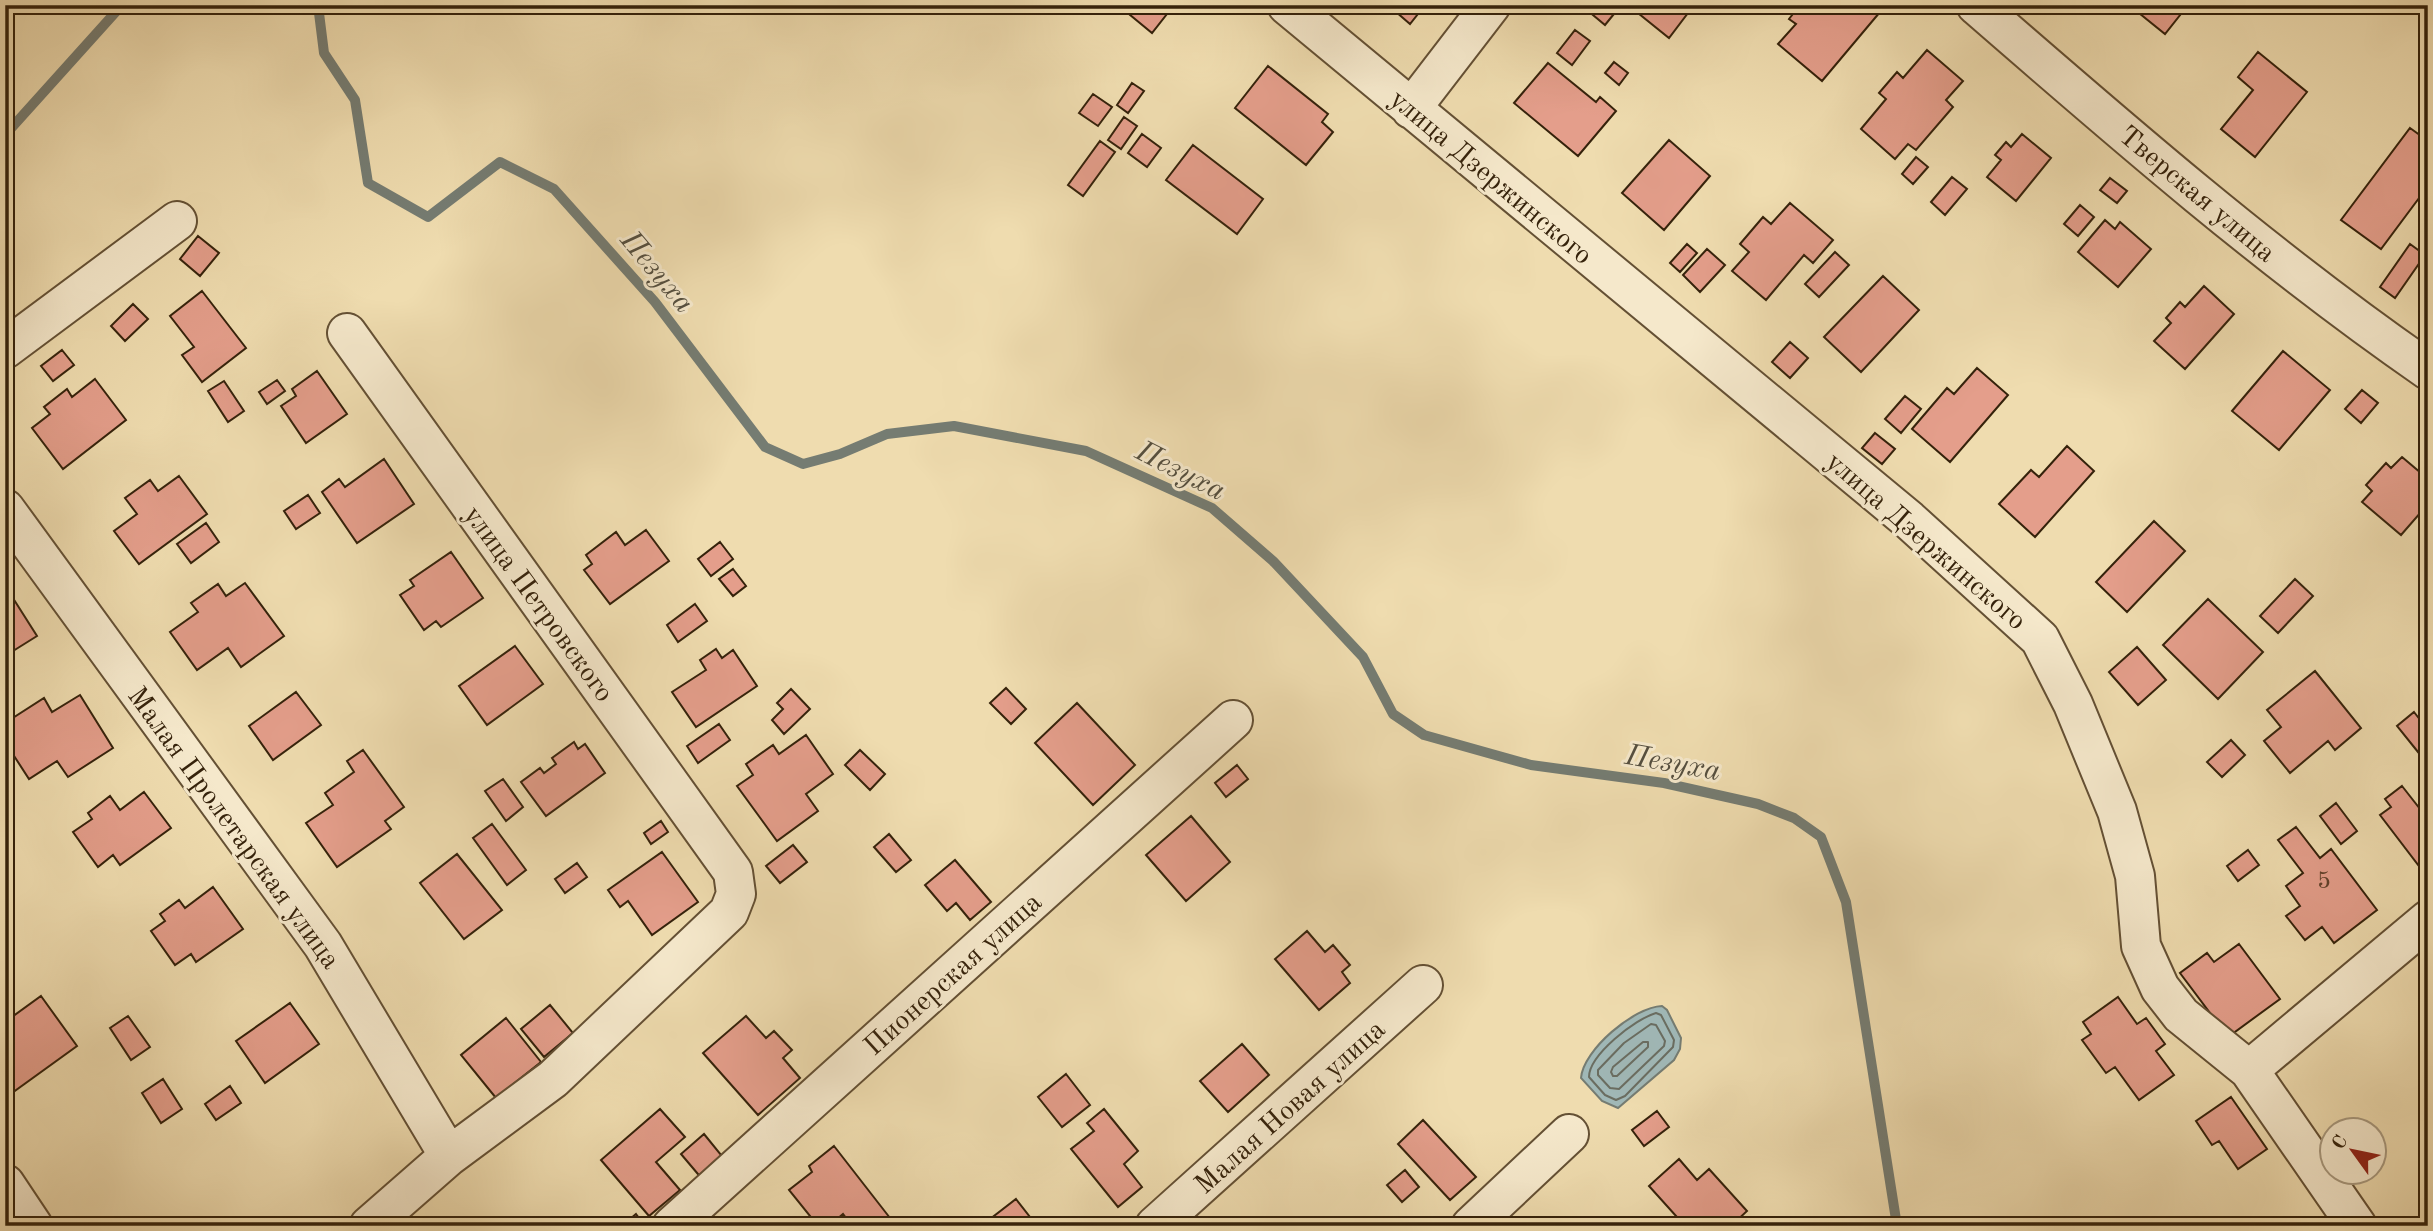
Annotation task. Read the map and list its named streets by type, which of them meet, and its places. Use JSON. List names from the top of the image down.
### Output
{
  "streets": {
    "street": [
      "улица Дзержинского",
      "Тверская улица",
      "улица Петровского",
      "Малая Пролетарская улица",
      "Пионерская улица",
      "Малая Новая улица"
    ]
  },
  "crossings": [
    ["улица Петровского", "Малая Пролетарская улица"]
  ],
  "water": ["Пезуха"],
  "house_numbers": ["5"],
  "north": "top left"
}
